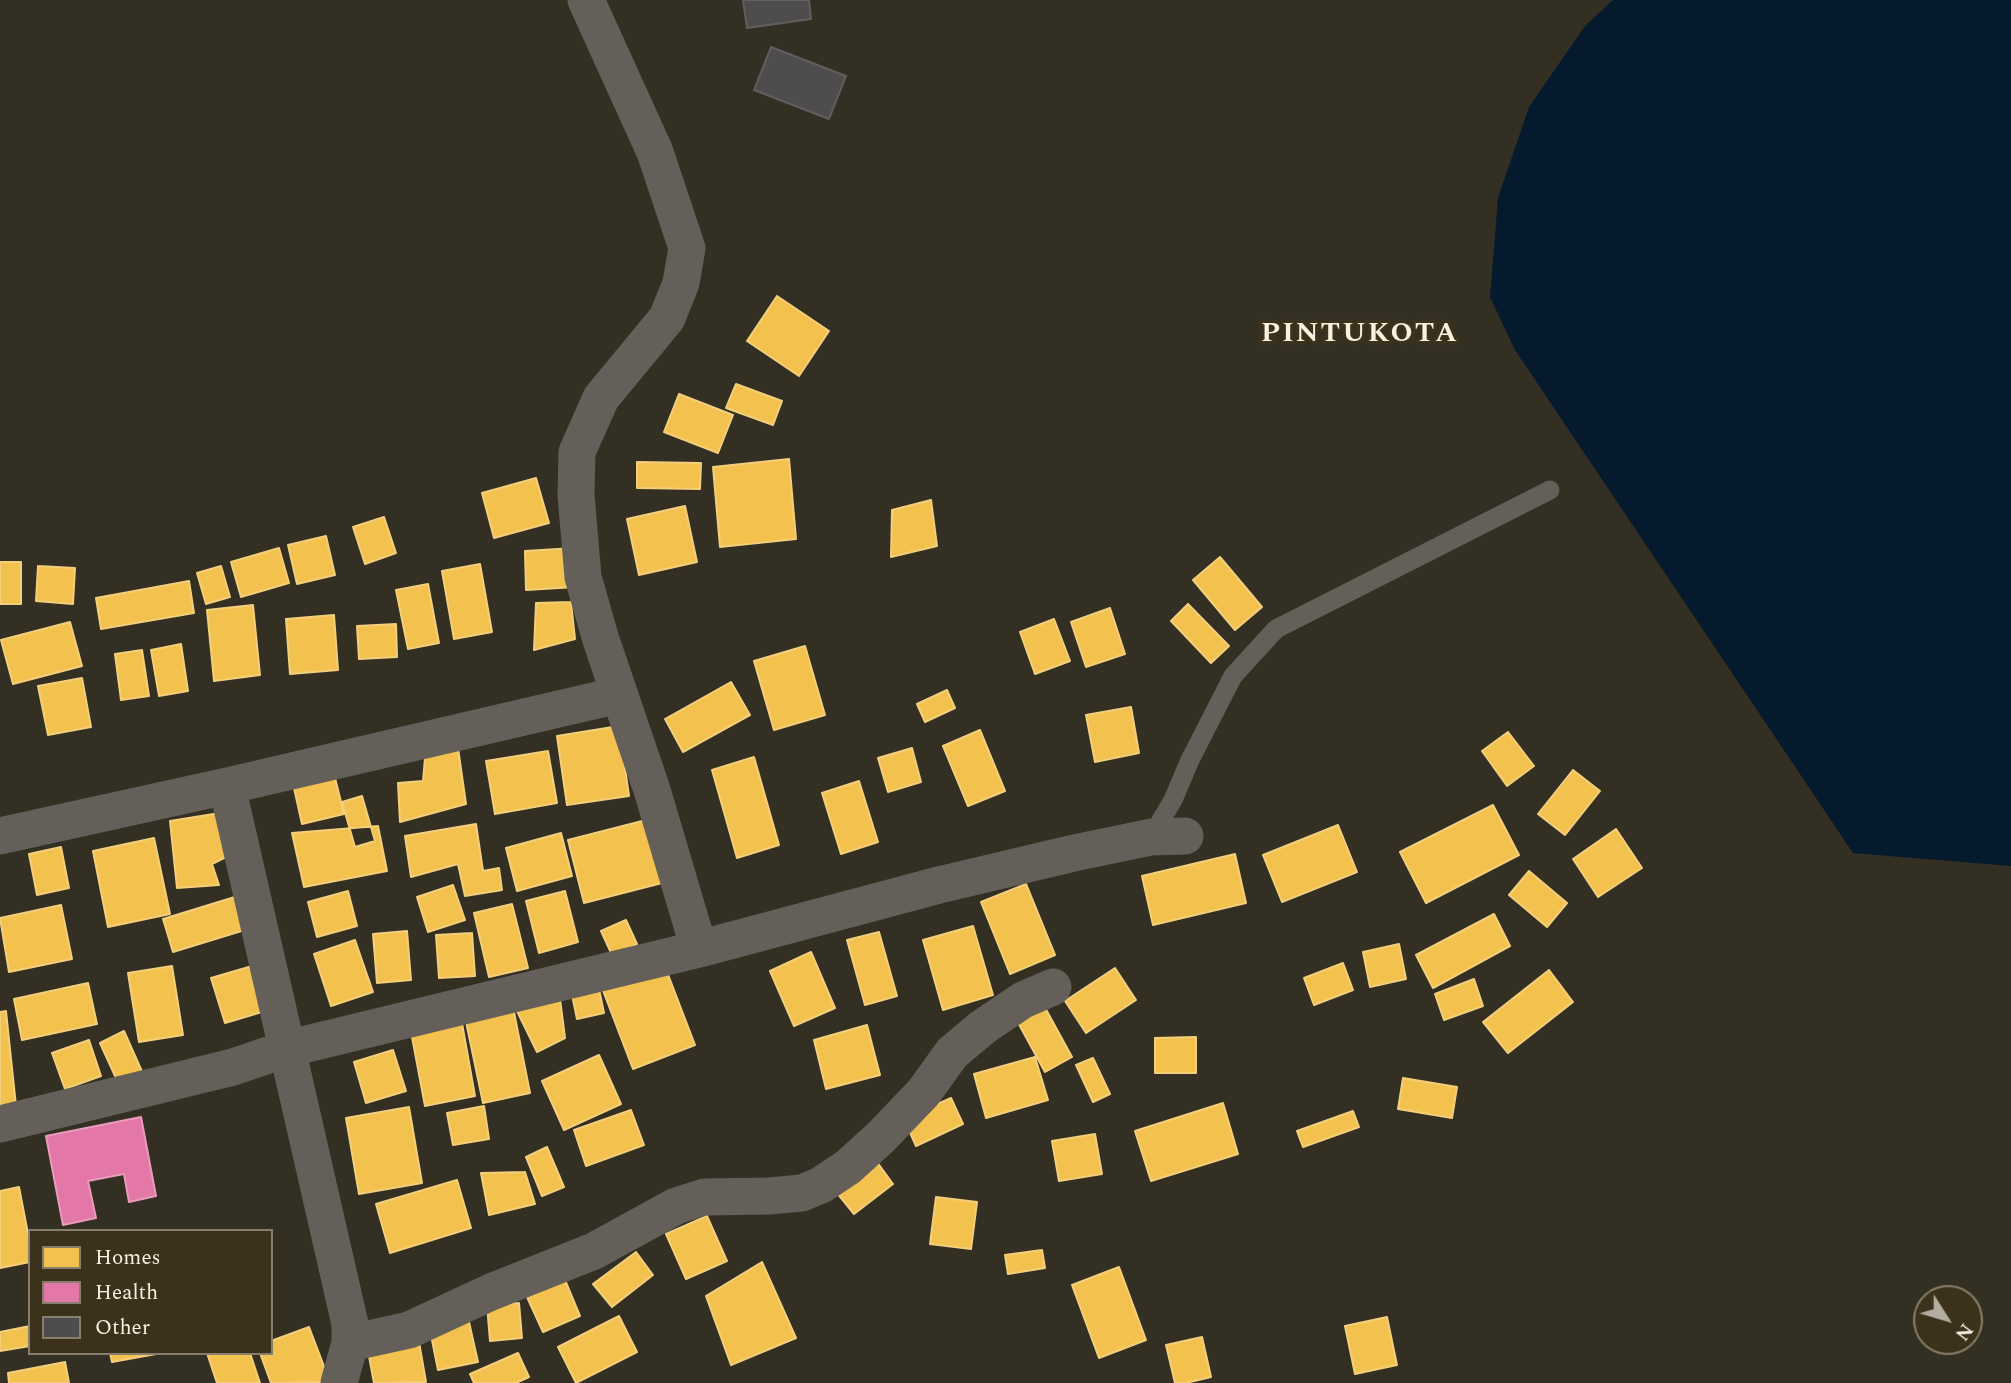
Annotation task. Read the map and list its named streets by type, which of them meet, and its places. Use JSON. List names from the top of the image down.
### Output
{
  "districts": ["PINTUKOTA"],
  "legend": ["Homes", "Health", "Other"],
  "north": "bottom right"
}
